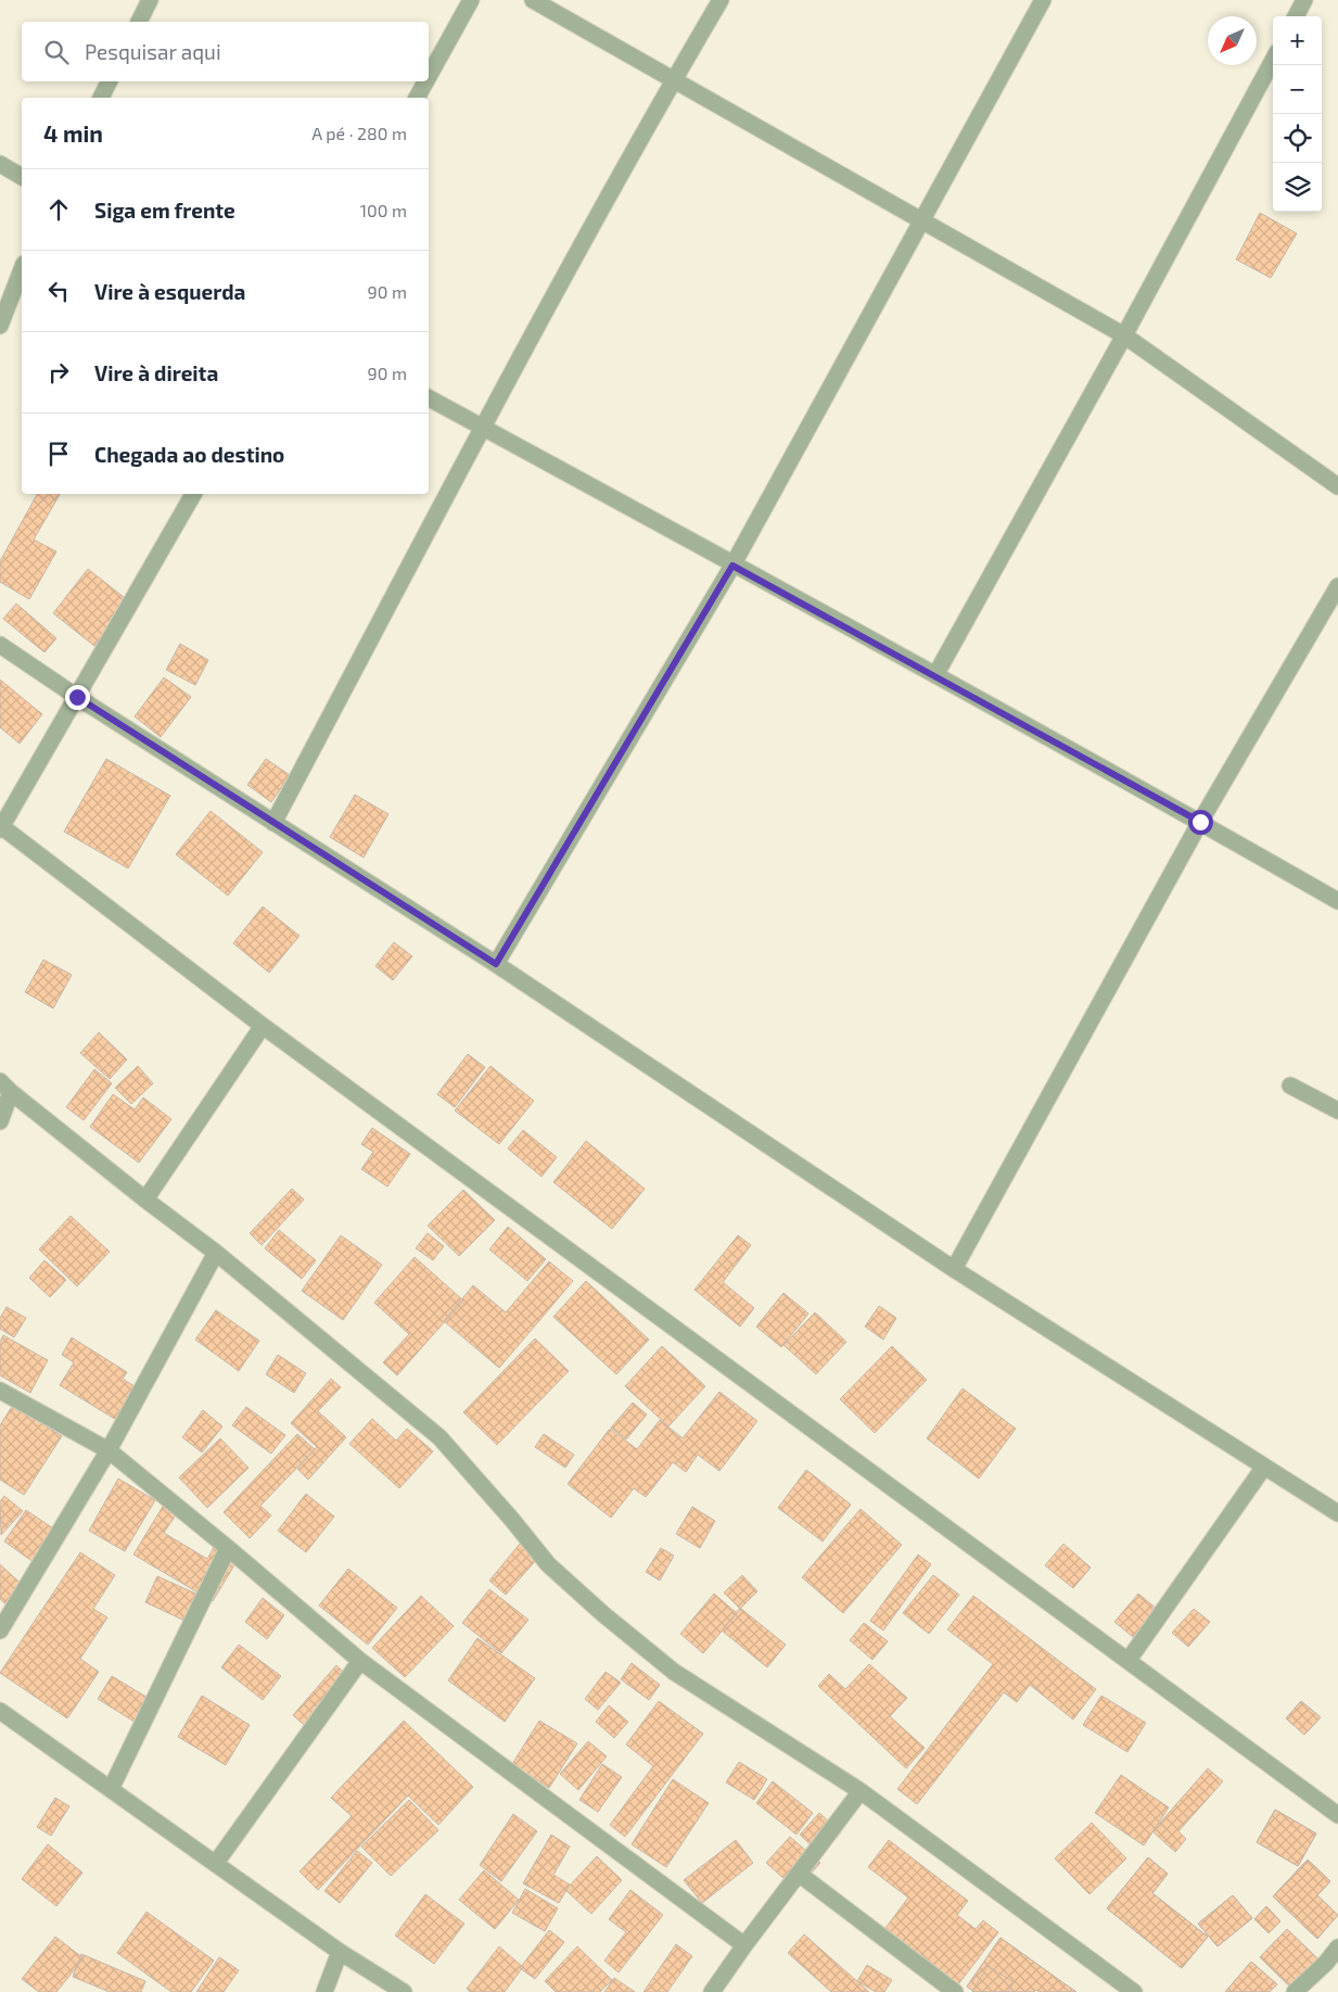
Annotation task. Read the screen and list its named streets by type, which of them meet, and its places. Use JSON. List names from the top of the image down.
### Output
{
  "north": "bottom left",
  "page": {
    "map_buttons": ["+", "−"],
    "search": "Pesquisar aqui",
    "heading": ["4 min", "A pé · 280 m"],
    "list": [
      ["Siga em frente", "100 m"],
      ["Vire à esquerda", "90 m"],
      ["Vire à direita", "90 m"],
      "Chegada ao destino"
    ]
  }
}
